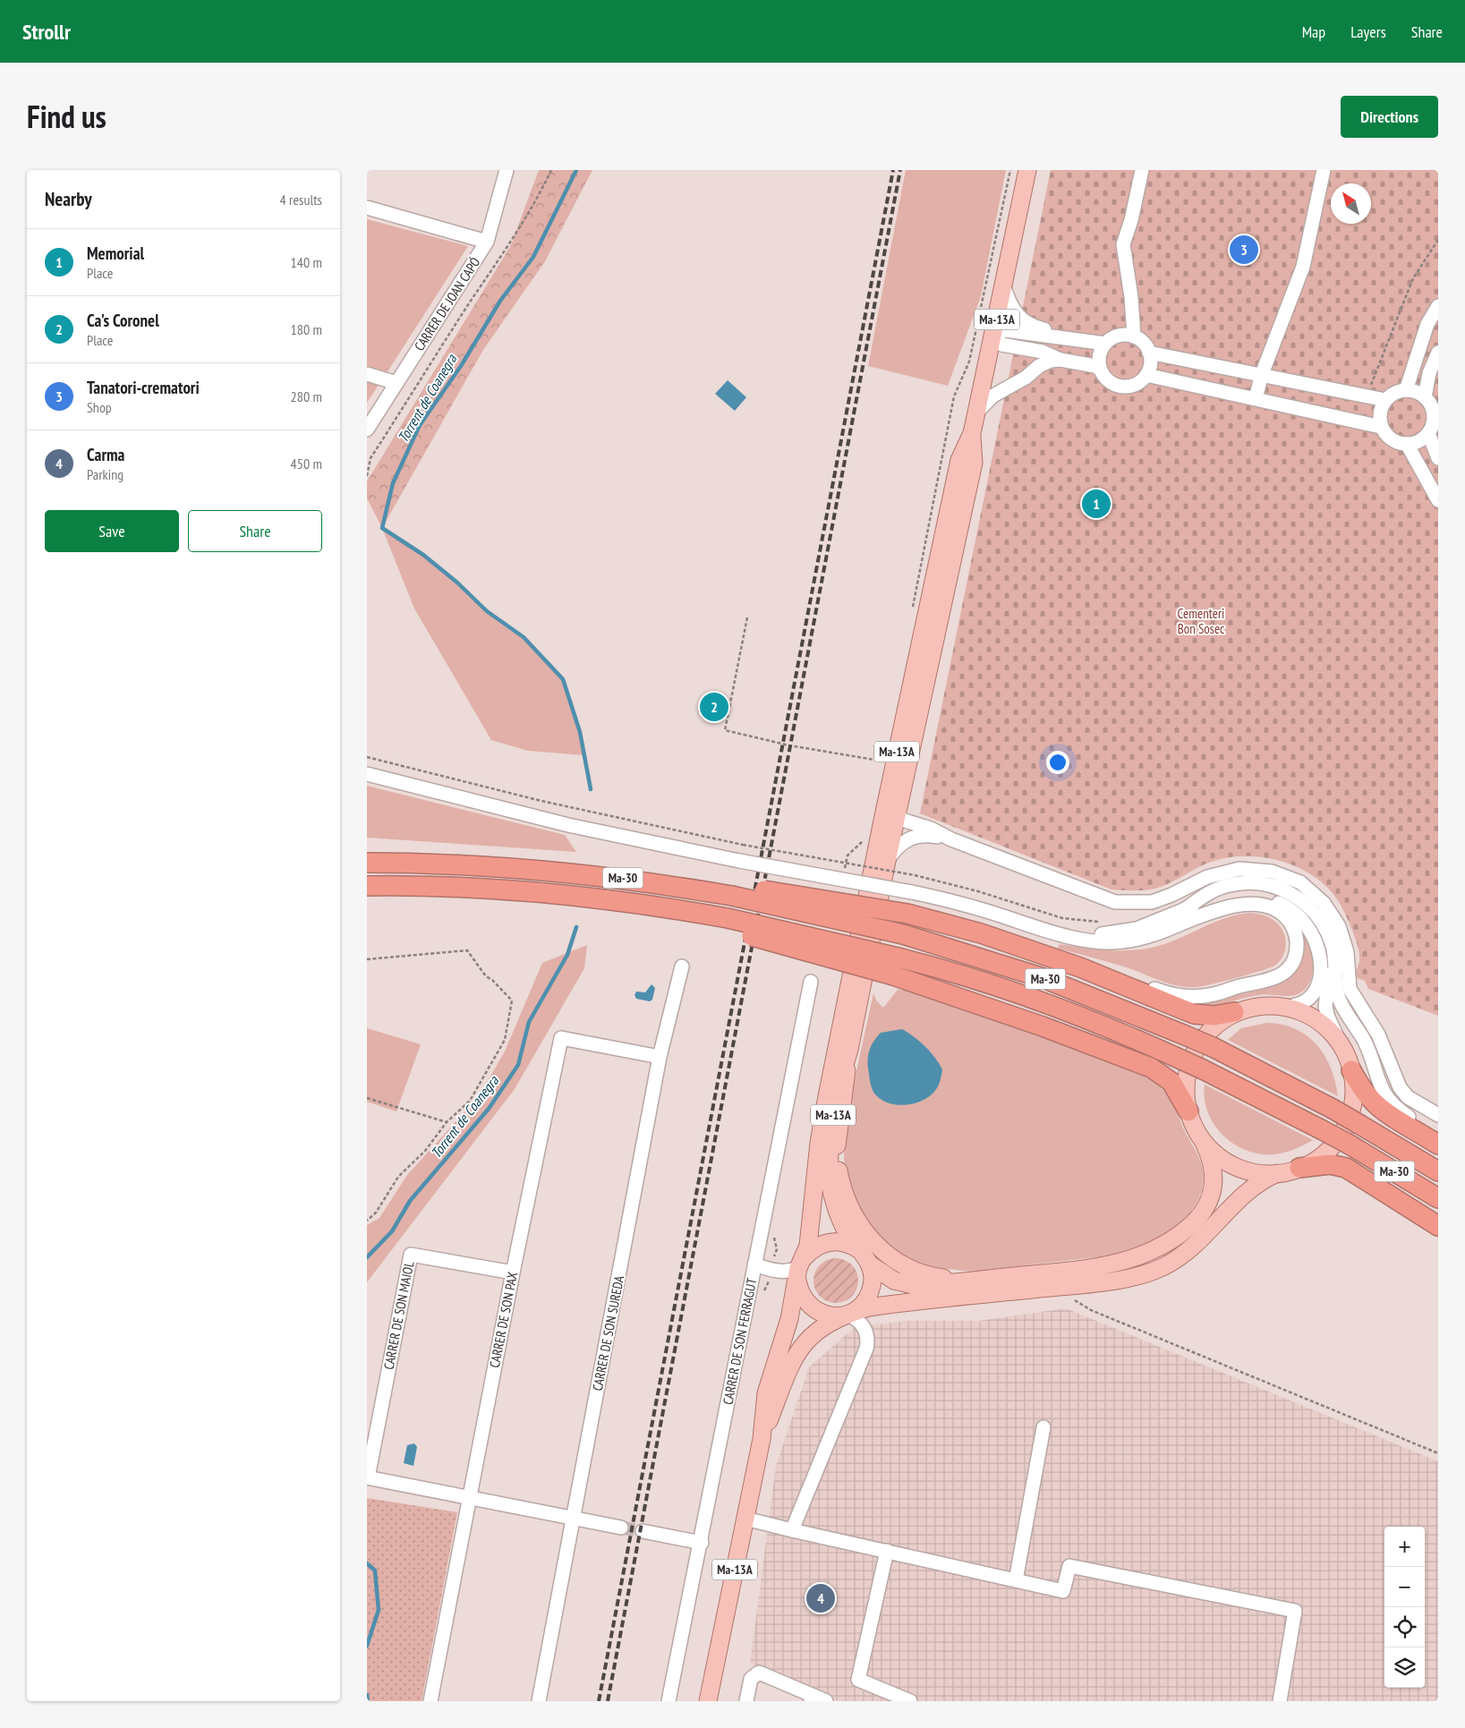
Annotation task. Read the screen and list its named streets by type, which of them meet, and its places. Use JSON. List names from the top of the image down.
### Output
{
  "streets": {
    "highway": ["Ma-30"],
    "main road": ["Ma-13A"],
    "street": [
      "CARRER DE JOAN CAPÓ",
      "CARRER DE SON MAIOL",
      "CARRER DE SON PAX",
      "CARRER DE SON SUREDA",
      "CARRER DE SON FERRAGUT"
    ]
  },
  "crossings": [
    ["CARRER DE SON MAIOL", "CARRER DE SON PAX"],
    ["CARRER DE SON MAIOL", "CARRER DE SON SUREDA"],
    ["CARRER DE SON PAX", "CARRER DE SON SUREDA"]
  ],
  "water": ["Torrent de Coanegra"],
  "parks": ["Cementeri Bon Sosec"],
  "north": "top left",
  "page": {
    "header": "Strollr",
    "nav": ["Map", "Layers", "Share"],
    "title": "Find us",
    "buttons": [
      "Directions",
      ["Save", "Share"]
    ],
    "heading": ["Nearby", "4 results"],
    "list": [
      {
        "mark": "1",
        "name": "Memorial",
        "note": "Place",
        "value": "140 m"
      },
      {
        "mark": "2",
        "name": "Ca's Coronel",
        "note": "Place",
        "value": "180 m"
      },
      {
        "mark": "3",
        "name": "Tanatori-crematori",
        "note": "Shop",
        "value": "280 m"
      },
      {
        "mark": "4",
        "name": "Carma",
        "note": "Parking",
        "value": "450 m"
      }
    ],
    "pins": [
      "3",
      "1",
      "2",
      "4"
    ],
    "map_buttons": ["+", "−"]
  }
}
